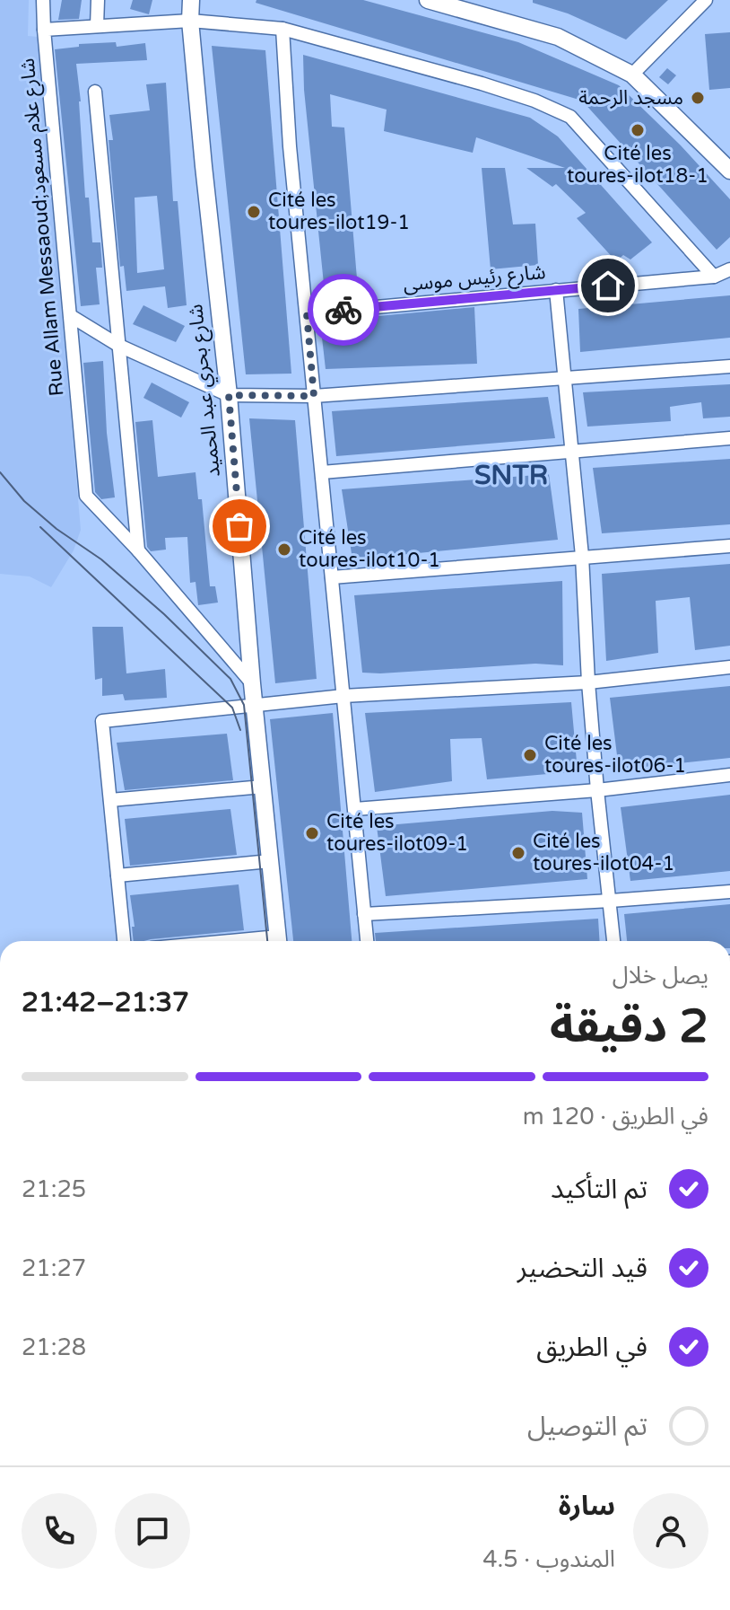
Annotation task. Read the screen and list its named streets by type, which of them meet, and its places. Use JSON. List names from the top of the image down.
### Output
{
  "streets": {
    "street": ["Rue Allam Messaoud;شارع علام مسعود", "شارع رئيس موسى", "شارع بحري عبد الحميد"]
  },
  "crossings": [
    ["Rue Allam Messaoud;شارع علام مسعود", "شارع رئيس موسى"],
    ["Rue Allam Messaoud;شارع علام مسعود", "شارع بحري عبد الحميد"]
  ],
  "districts": ["SNTR"],
  "places": [
    "مسجد الرحمة",
    "Cité les toures-ilot18-1",
    "Cité les toures-ilot19-1",
    "Cité les toures-ilot10-1",
    "Cité les toures-ilot06-1",
    "Cité les toures-ilot09-1",
    "Cité les toures-ilot04-1"
  ],
  "page": {
    "heading": ["2 دقيقة", "يصل خلال", "21:37–21:42"],
    "panel": ["سارة", "المندوب · 4.5"],
    "bar": "في الطريق · 120 m",
    "list": [
      ["تم التأكيد", "21:25"],
      ["قيد التحضير", "21:27"],
      ["في الطريق", "21:28"],
      "تم التوصيل"
    ]
  }
}
